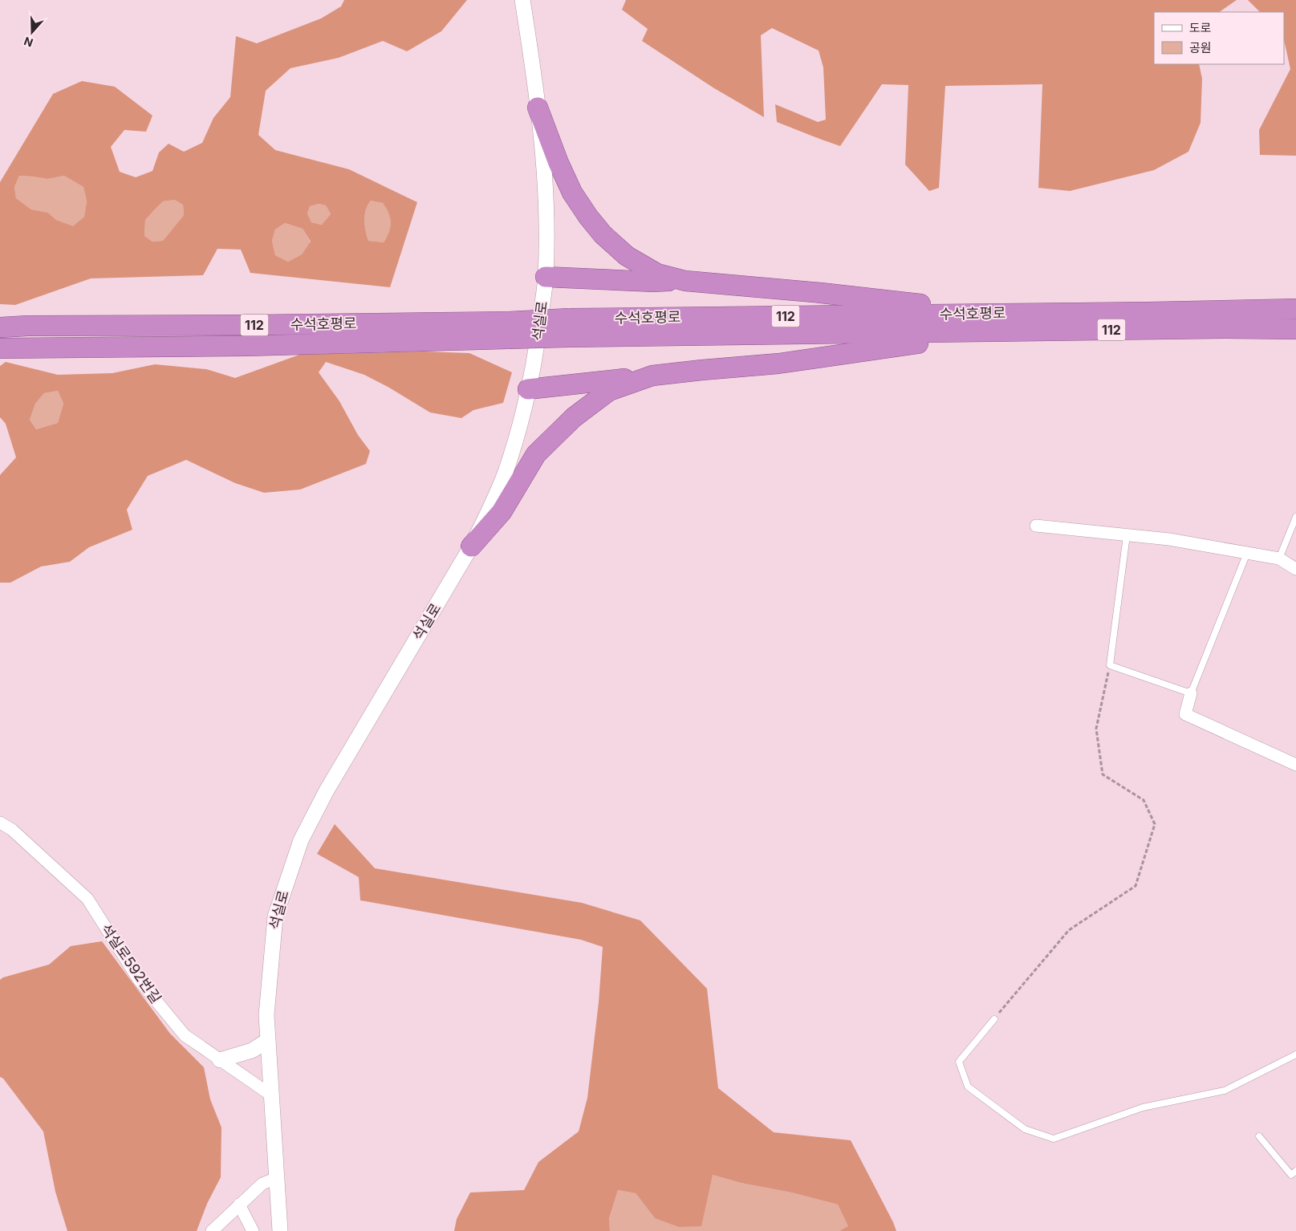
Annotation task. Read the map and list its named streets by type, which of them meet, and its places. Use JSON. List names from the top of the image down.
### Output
{
  "streets": {
    "highway": ["수석호평로", "112"],
    "street": ["석실로", "석실로592번길"]
  },
  "crossings": [
    ["석실로", "석실로592번길"]
  ],
  "legend": ["도로", "공원"],
  "north": "bottom"
}
